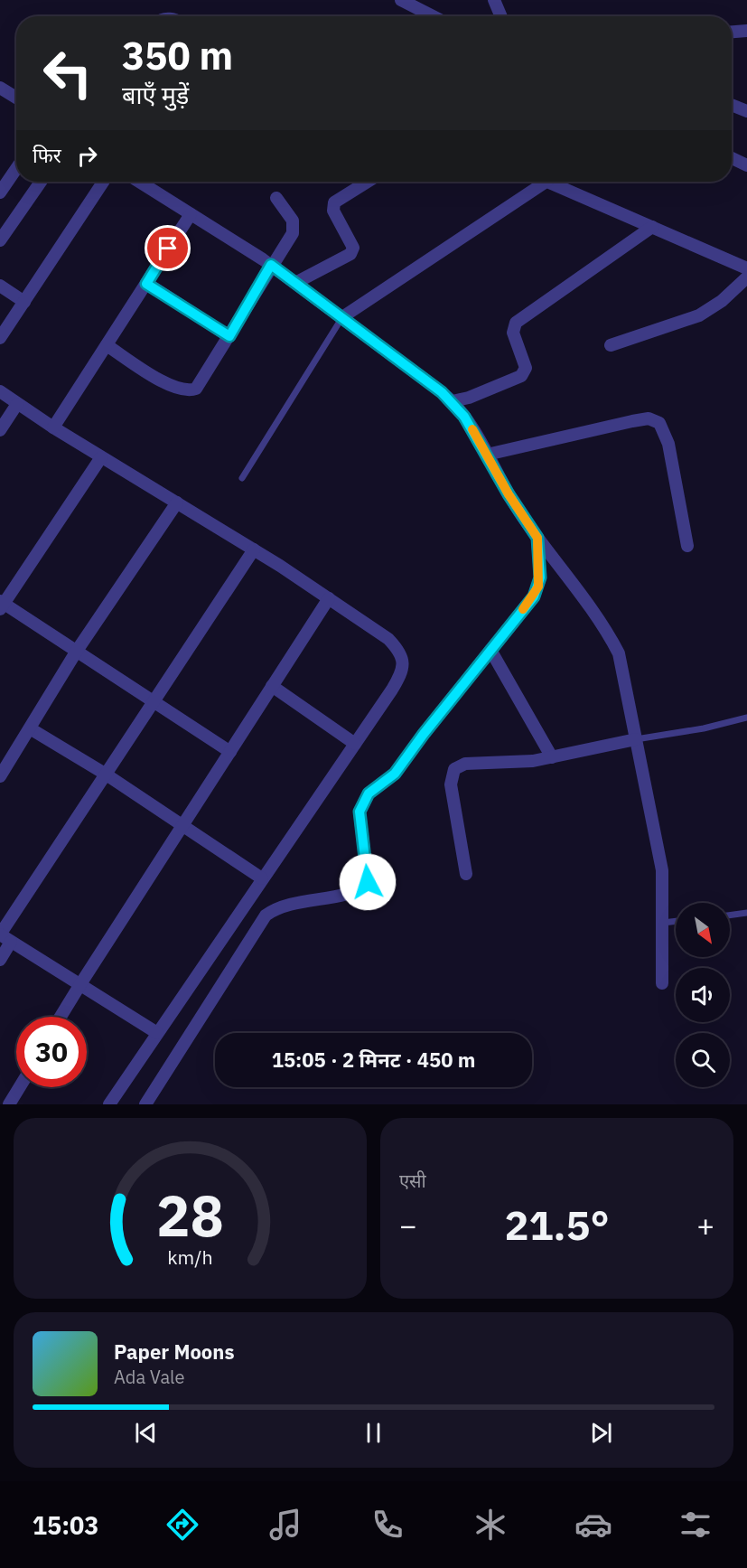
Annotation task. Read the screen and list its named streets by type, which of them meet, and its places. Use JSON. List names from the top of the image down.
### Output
{
  "north": "bottom right",
  "page": {
    "turn": ["350 m", "बाएँ मुड़ें"],
    "then": "फिर",
    "limit": "30",
    "trip": "15:05 · 2 मिनट · 450 m",
    "tile": "एसी",
    "heat": ["−", "21.5°", "+"],
    "song": ["Paper Moons", "Ada Vale"],
    "tabs": "15:03",
    "gauge": ["28", "km/h"]
  }
}
